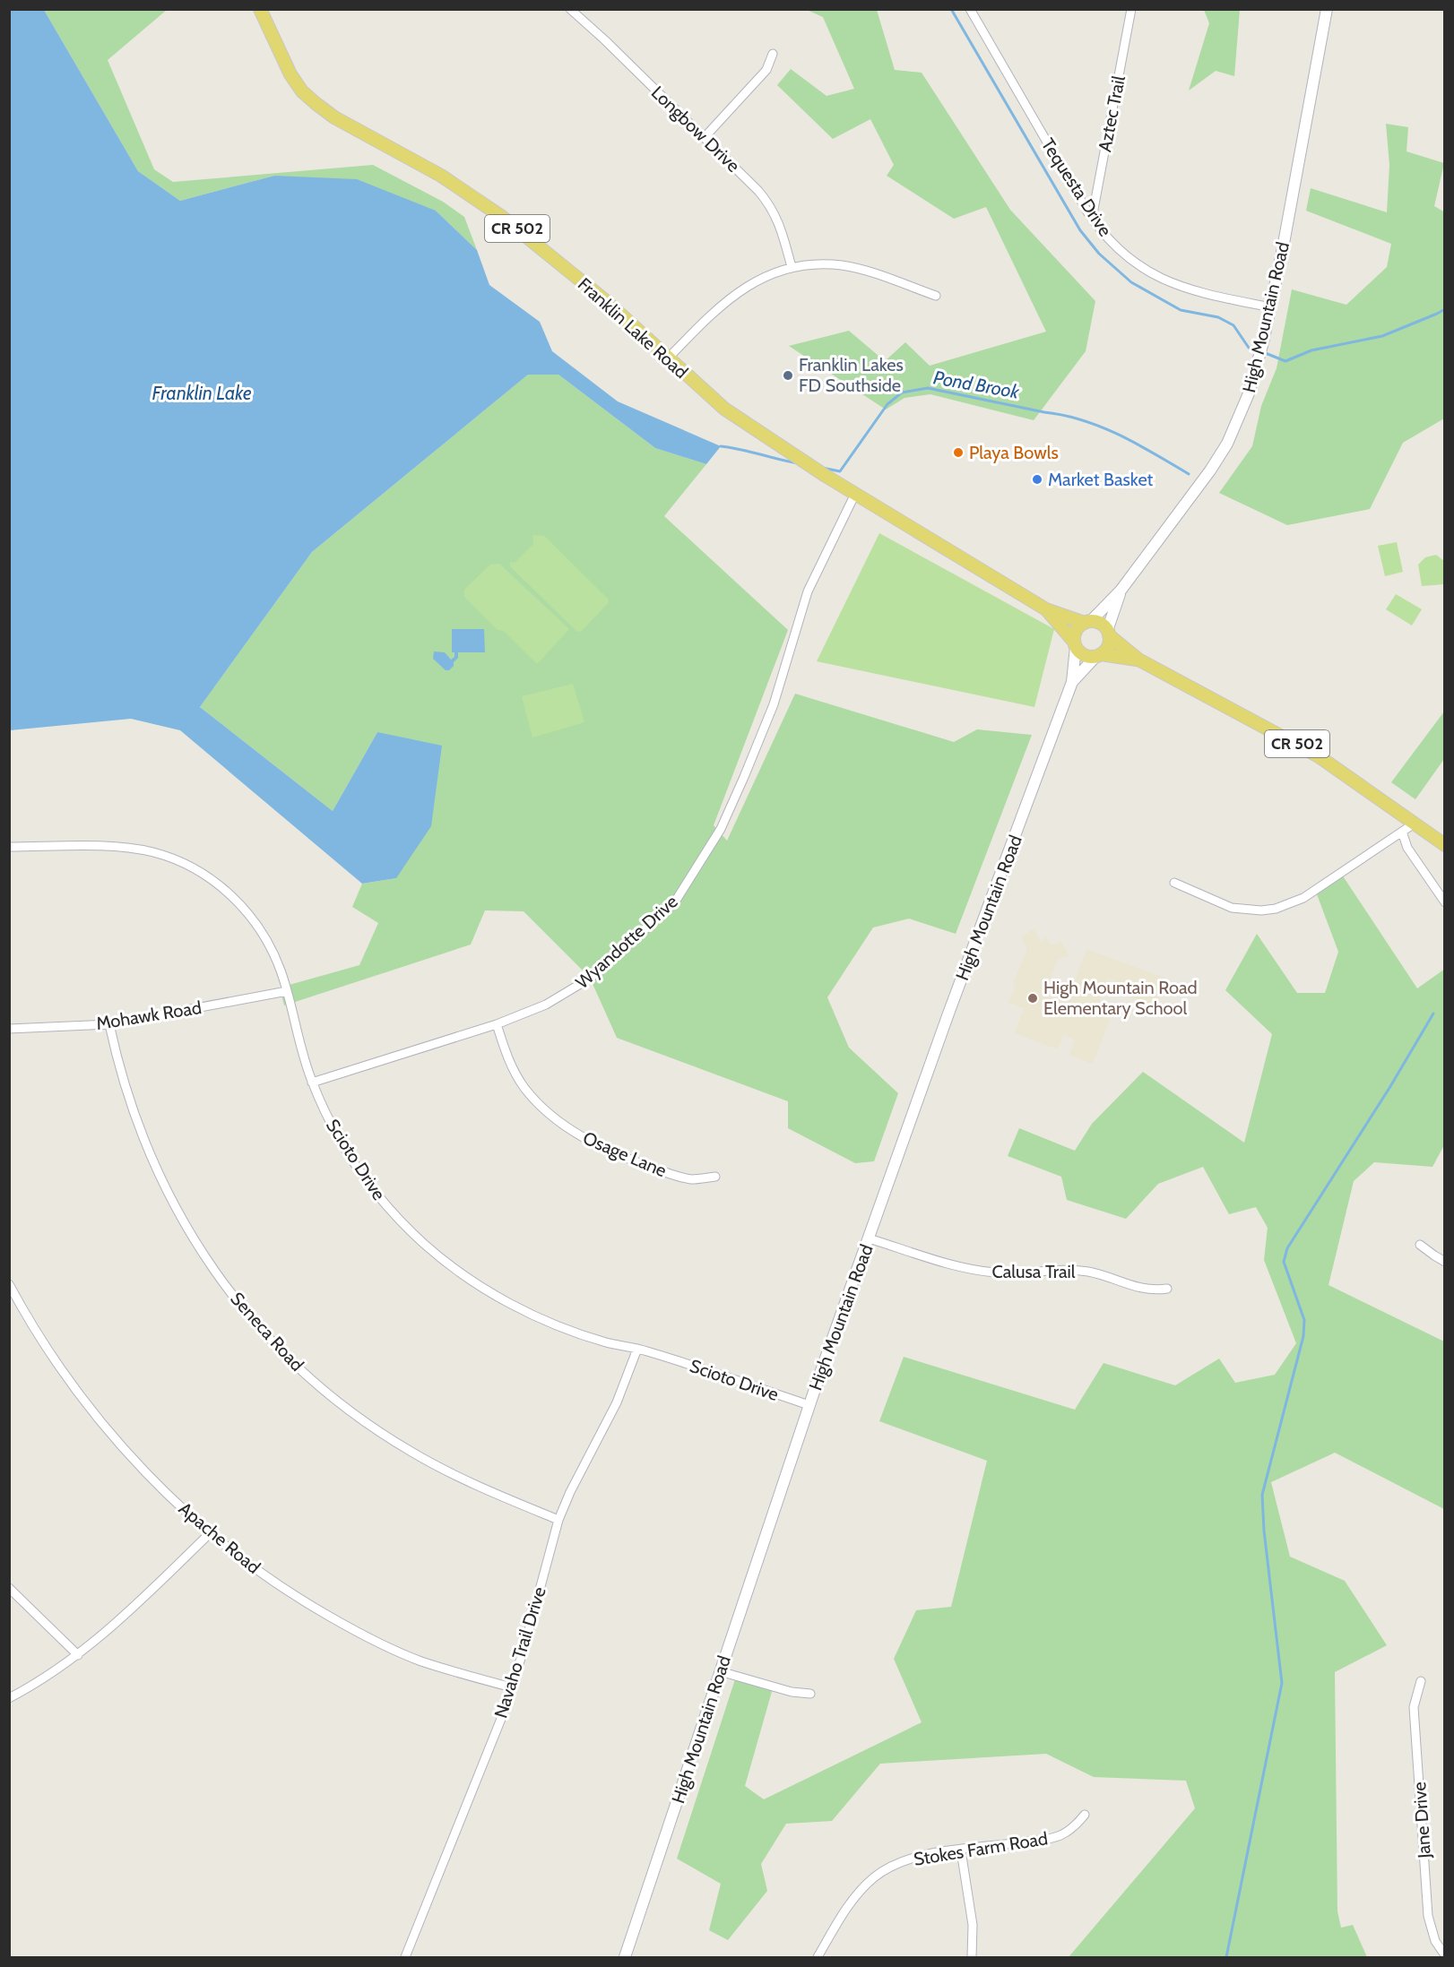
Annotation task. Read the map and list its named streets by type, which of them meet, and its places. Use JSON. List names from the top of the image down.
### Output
{
  "streets": {
    "main road": ["CR 502", "High Mountain Road", "Franklin Lake Road"],
    "street": [
      "Aztec Trail",
      "Longbow Drive",
      "Tequesta Drive",
      "Wyandotte Drive",
      "Mohawk Road",
      "Osage Lane",
      "Scioto Drive",
      "Calusa Trail",
      "Seneca Road",
      "Apache Road",
      "Navaho Trail Drive",
      "Jane Drive",
      "Stokes Farm Road"
    ]
  },
  "crossings": [
    ["Aztec Trail", "Tequesta Drive"],
    ["Tequesta Drive", "High Mountain Road"],
    ["CR 502", "High Mountain Road"],
    ["CR 502", "Franklin Lake Road"],
    ["High Mountain Road", "Franklin Lake Road"],
    ["High Mountain Road", "Scioto Drive"],
    ["High Mountain Road", "Calusa Trail"],
    ["Franklin Lake Road", "Wyandotte Drive"],
    ["Wyandotte Drive", "Osage Lane"],
    ["Wyandotte Drive", "Scioto Drive"],
    ["Mohawk Road", "Scioto Drive"],
    ["Mohawk Road", "Seneca Road"],
    ["Scioto Drive", "Navaho Trail Drive"],
    ["Seneca Road", "Navaho Trail Drive"],
    ["Apache Road", "Navaho Trail Drive"]
  ],
  "water": ["Pond Brook", "Franklin Lake"],
  "places": [
    "Franklin Lakes FD Southside",
    "Playa Bowls",
    "Market Basket",
    "High Mountain Road Elementary School"
  ]
}
